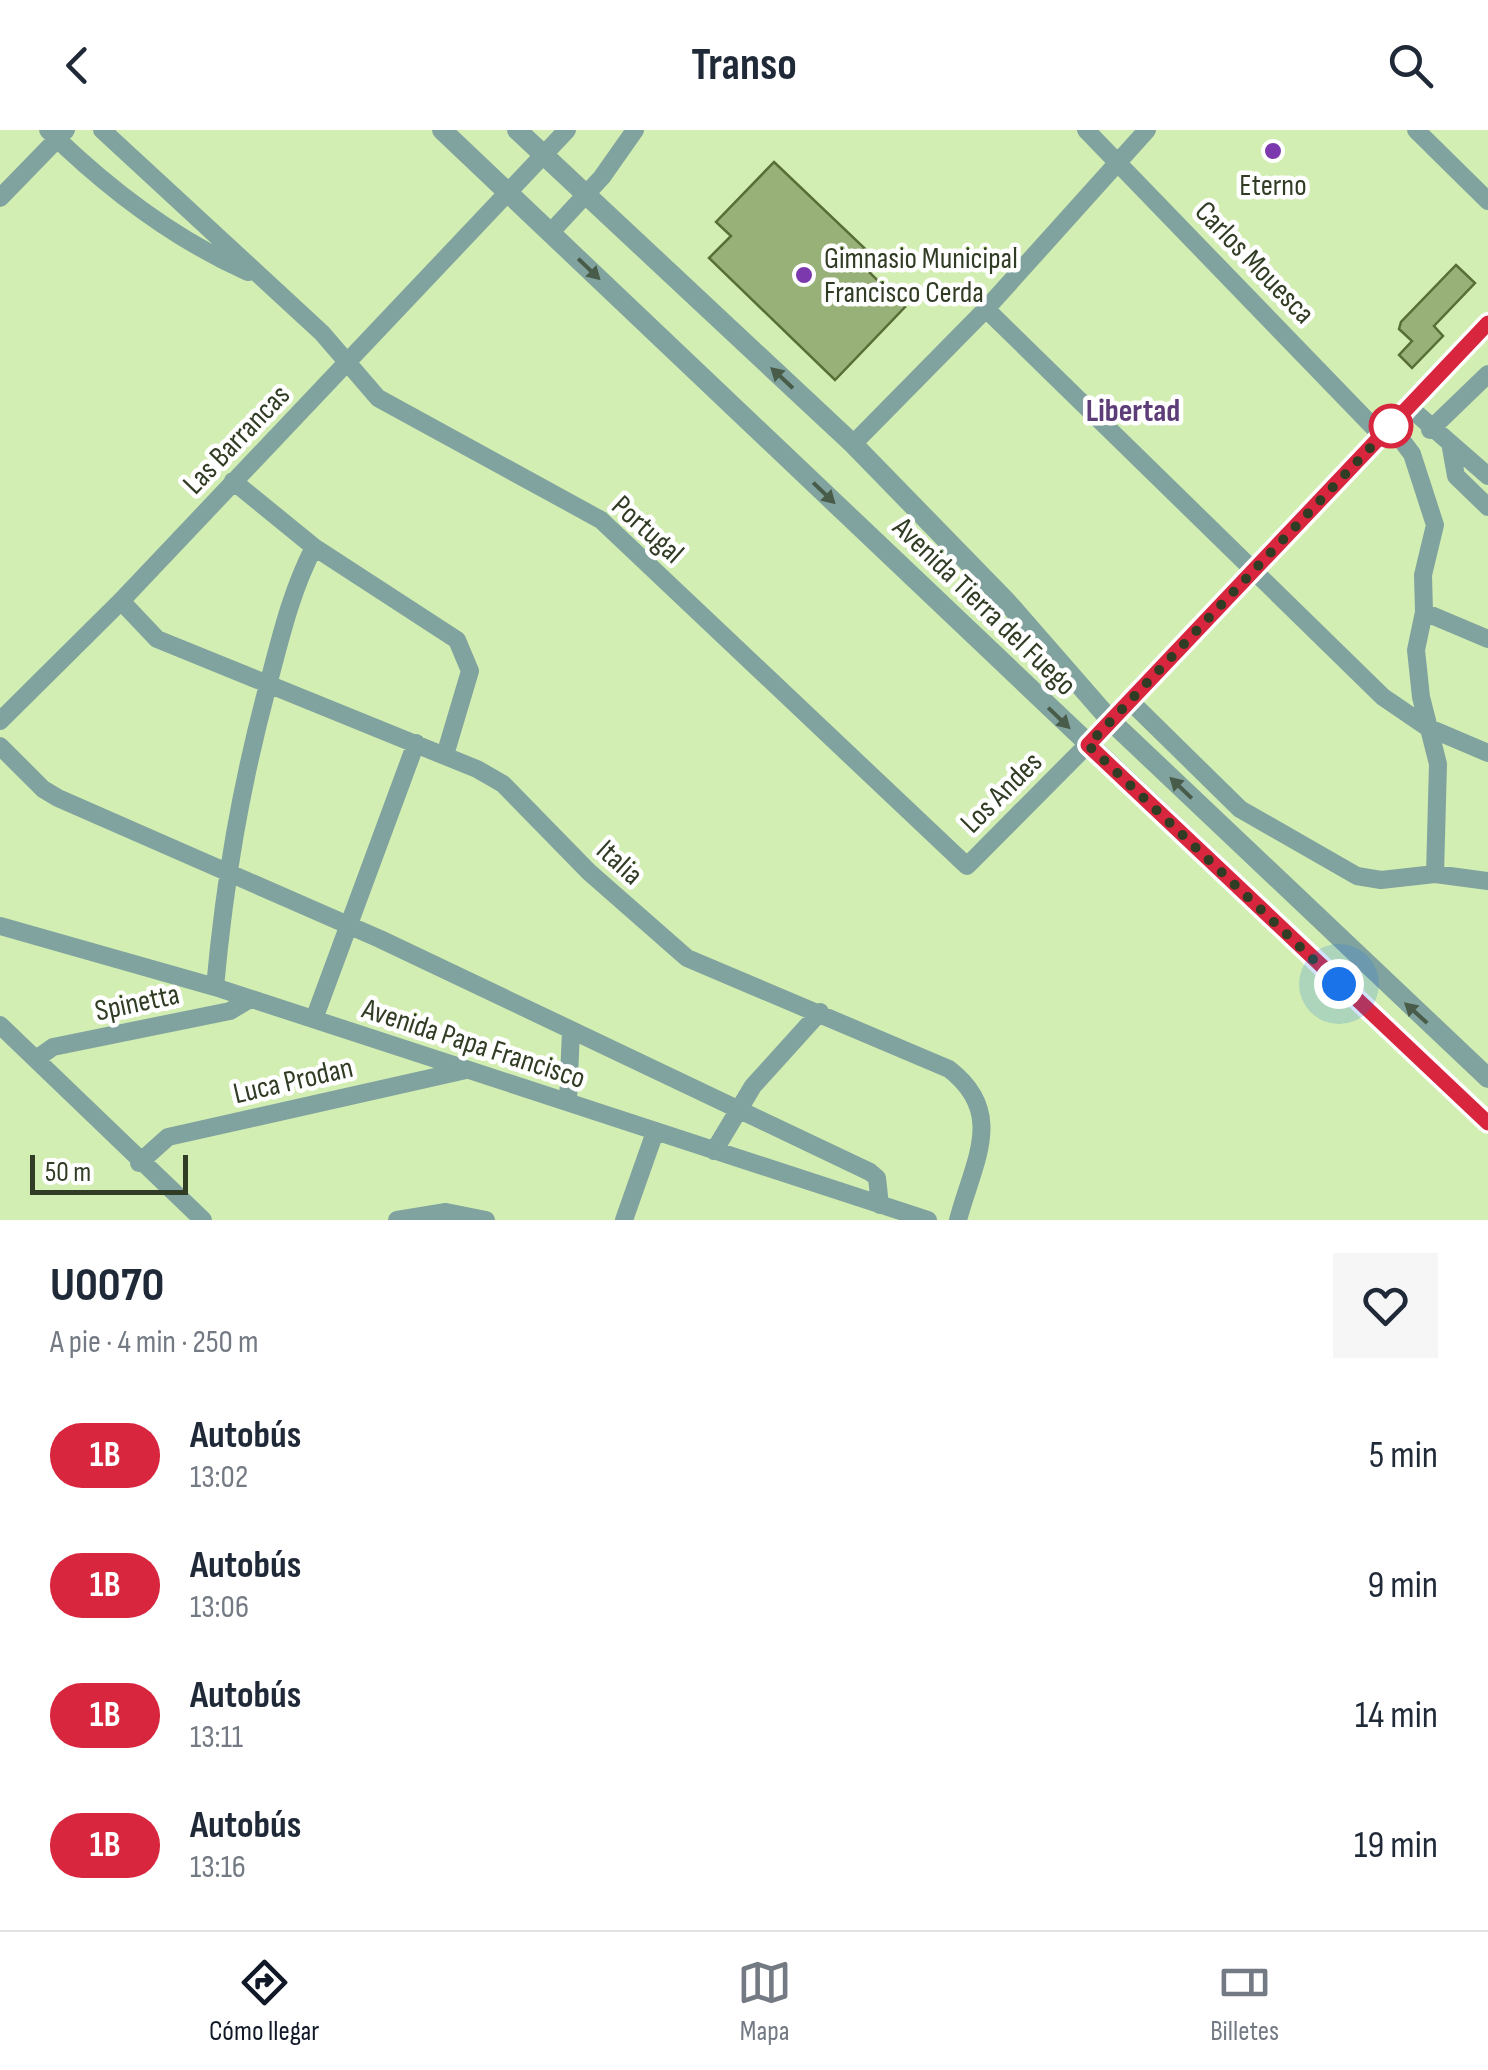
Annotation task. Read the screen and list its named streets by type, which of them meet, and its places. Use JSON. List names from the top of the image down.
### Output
{
  "streets": {
    "street": [
      "Carlos Mouesca",
      "Las Barrancas",
      "Portugal",
      "Avenida Tierra del Fuego",
      "Los Andes",
      "Italia",
      "Spinetta",
      "Avenida Papa Francisco",
      "Luca Prodan"
    ]
  },
  "crossings": [
    ["Carlos Mouesca", "Los Andes"],
    ["Las Barrancas", "Portugal"],
    ["Las Barrancas", "Avenida Tierra del Fuego"],
    ["Las Barrancas", "Italia"],
    ["Portugal", "Los Andes"],
    ["Avenida Tierra del Fuego", "Los Andes"],
    ["Spinetta", "Avenida Papa Francisco"],
    ["Avenida Papa Francisco", "Luca Prodan"]
  ],
  "districts": ["Libertad"],
  "places": ["Eterno", "Gimnasio Municipal Francisco Cerda"],
  "lines": ["bus line 1B"],
  "scale_bar": "50 m",
  "page": {
    "header": "Transo",
    "scale": "50 m",
    "heading": ["U0070", "A pie · 4 min · 250 m"],
    "list": [
      {
        "mark": "1B",
        "name": "Autobús",
        "note": "13:02",
        "value": "5 min"
      },
      {
        "mark": "1B",
        "name": "Autobús",
        "note": "13:06",
        "value": "9 min"
      },
      {
        "mark": "1B",
        "name": "Autobús",
        "note": "13:11",
        "value": "14 min"
      },
      {
        "mark": "1B",
        "name": "Autobús",
        "note": "13:16",
        "value": "19 min"
      }
    ],
    "tabs": ["Cómo llegar", "Mapa", "Billetes"]
  }
}
